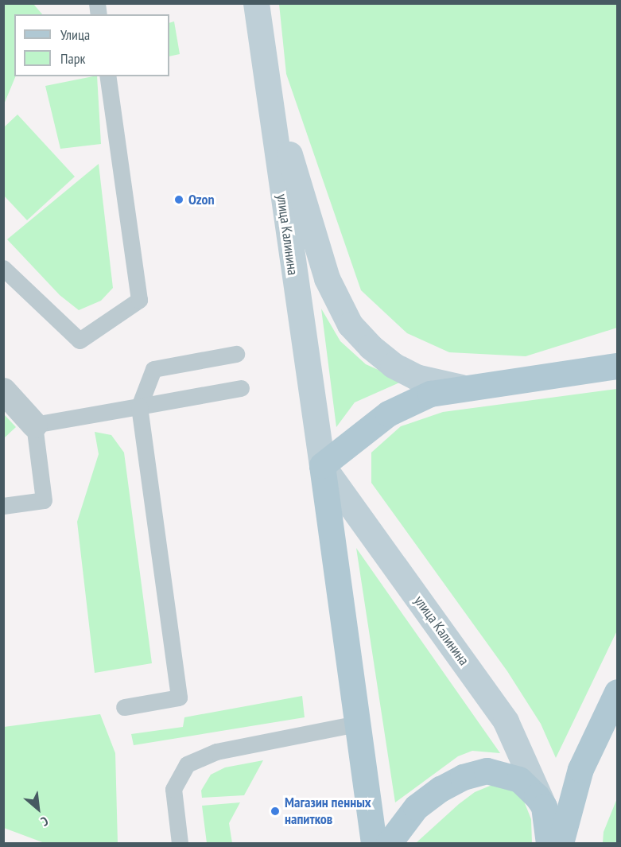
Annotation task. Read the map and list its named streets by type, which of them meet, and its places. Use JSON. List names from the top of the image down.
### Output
{
  "streets": {
    "main road": ["улица Калинина"]
  },
  "places": ["Ozon", "Магазин пенных напитков"],
  "legend": ["Улица", "Парк"],
  "north": "bottom right"
}
